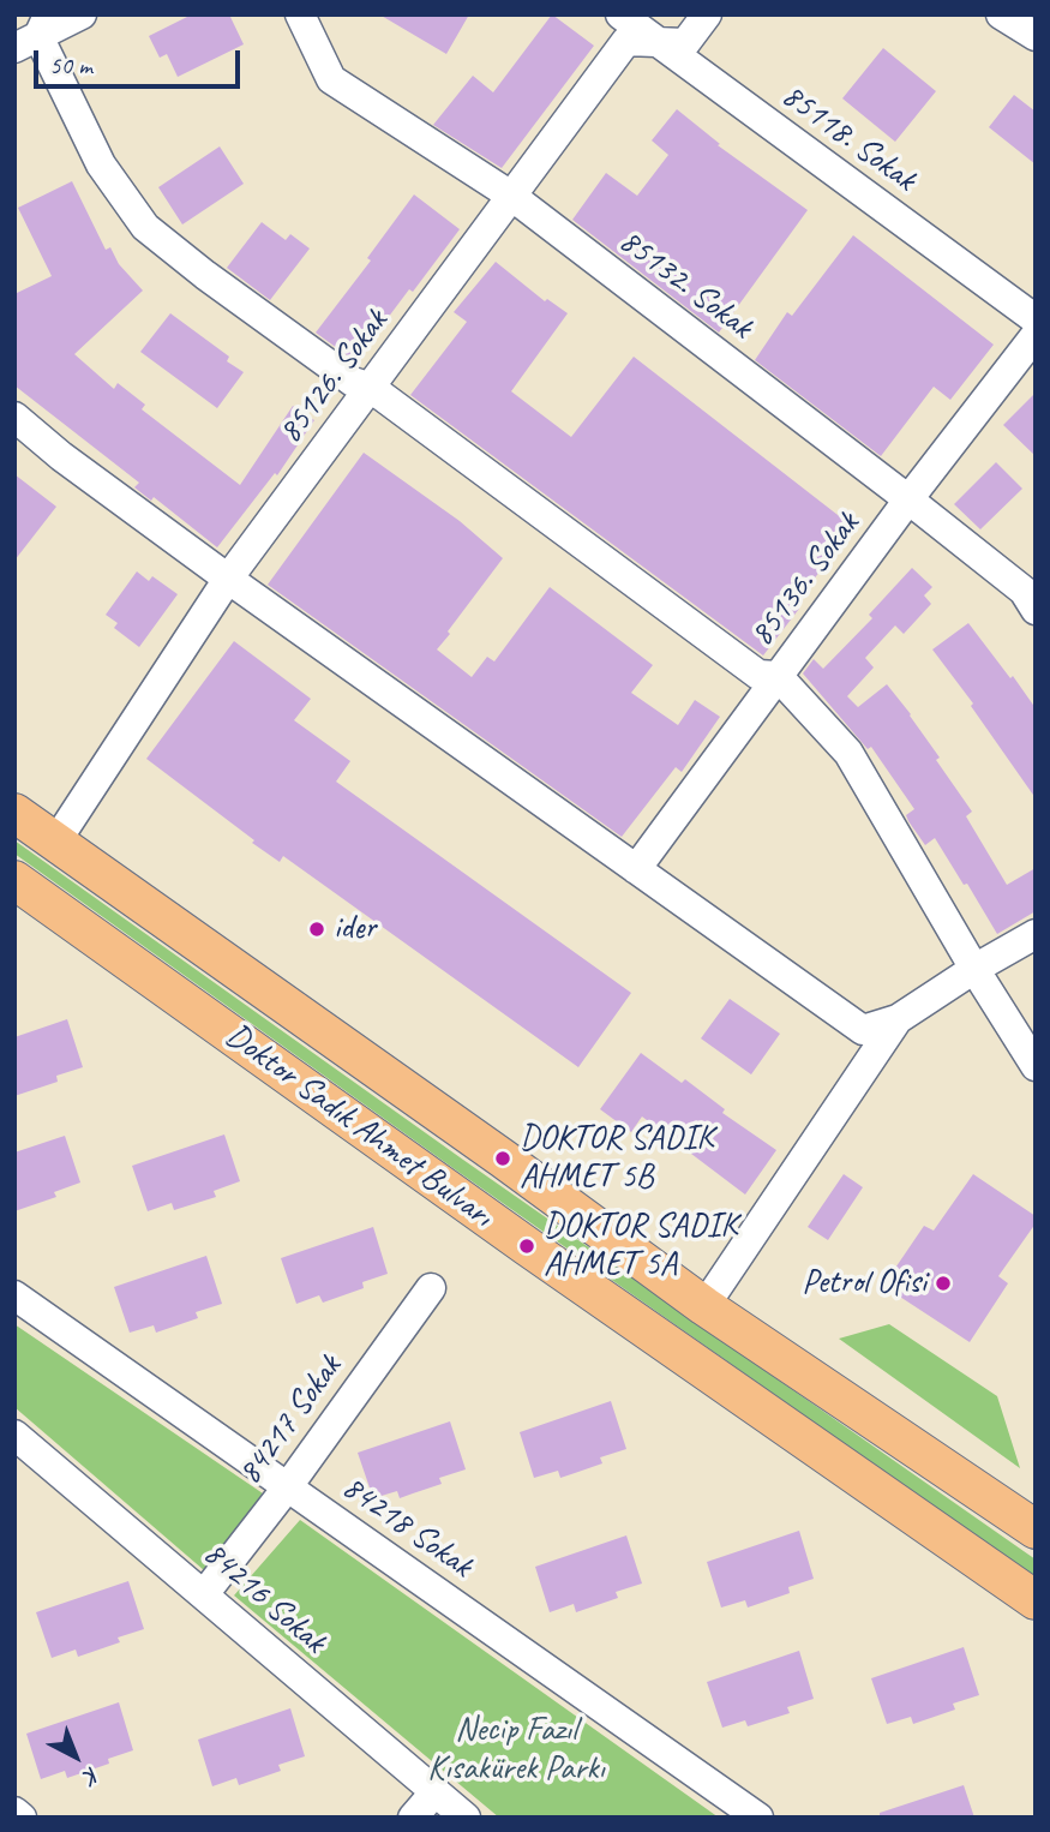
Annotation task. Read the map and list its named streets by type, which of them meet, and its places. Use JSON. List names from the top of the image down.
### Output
{
  "streets": {
    "main road": ["Doktor Sadık Ahmet Bulvarı"],
    "street": [
      "85118. Sokak",
      "85132. Sokak",
      "85126. Sokak",
      "85136. Sokak",
      "84217 Sokak",
      "84218 Sokak",
      "84216 Sokak"
    ]
  },
  "crossings": [
    ["85118. Sokak", "85126. Sokak"],
    ["85132. Sokak", "85126. Sokak"],
    ["85132. Sokak", "85136. Sokak"],
    ["85126. Sokak", "Doktor Sadık Ahmet Bulvarı"],
    ["84217 Sokak", "84218 Sokak"],
    ["84217 Sokak", "84216 Sokak"]
  ],
  "parks": ["Necip Fazıl Kısakürek Parkı"],
  "places": [
    "ider",
    "DOKTOR SADIK AHMET 5B",
    "DOKTOR SADIK AHMET 5A",
    "Petrol Ofisi"
  ],
  "scale_bar": "50 m",
  "north": "bottom right"
}
